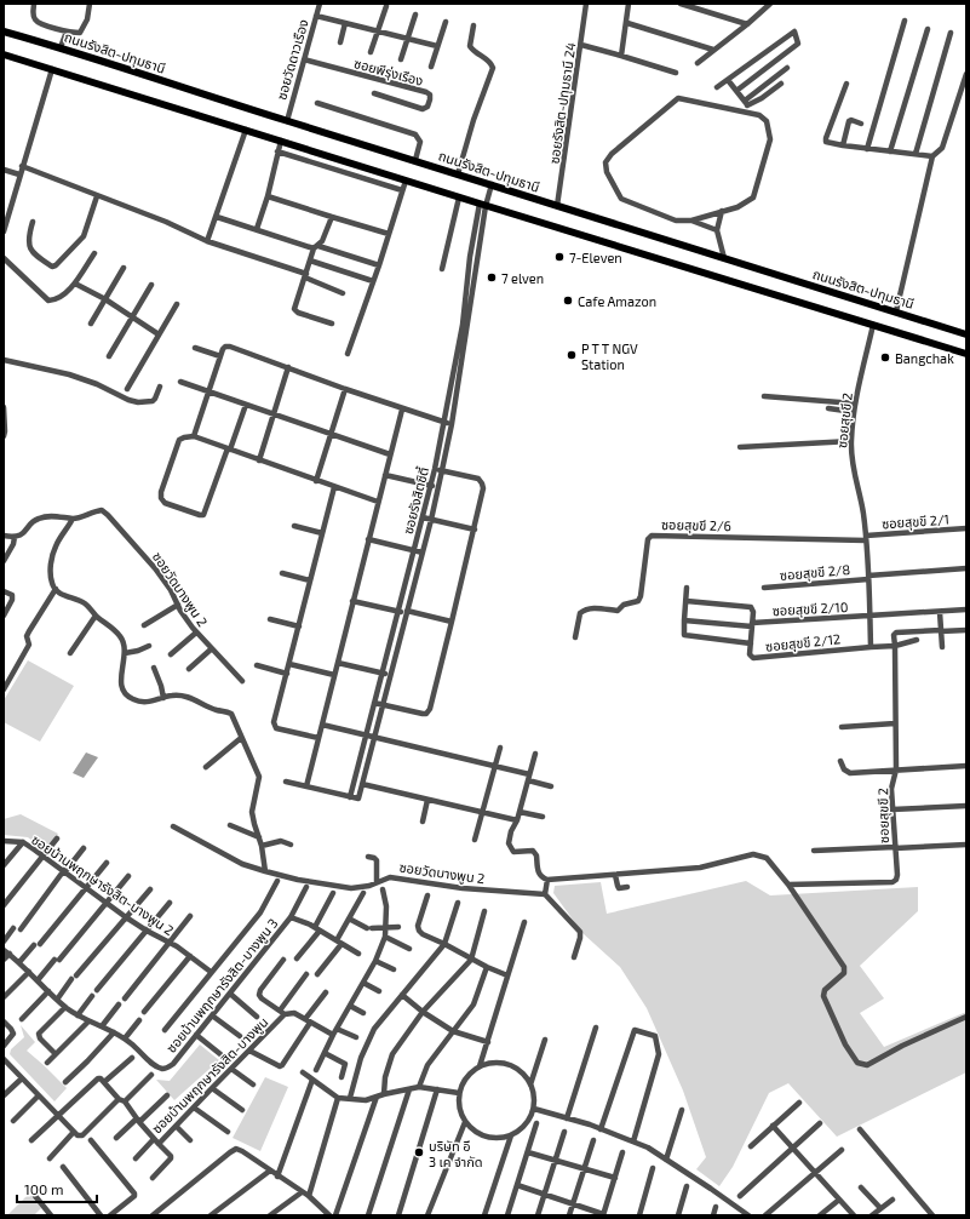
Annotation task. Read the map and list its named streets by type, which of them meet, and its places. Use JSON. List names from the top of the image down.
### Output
{
  "streets": {
    "main road": ["ถนนรังสิต-ปทุมธานี"],
    "street": [
      "ซอยวัดดาวเรือง",
      "ซอยพีรุ่งเรือง",
      "ซอยรังสิต-ปทุมธานี 24",
      "ซอยสุขขี 2",
      "ซอยรังสิตซิตี้",
      "ซอยสุขขี 2/1",
      "ซอยสุขขี 2/6",
      "ซอยสุขขี 2/8",
      "ซอยวัดบางพูน 2",
      "ซอยสุขขี 2/10",
      "ซอยสุขขี 2/12",
      "ซอยบ้านพฤกษารังสิต-บางพูน 2",
      "ซอยบ้านพฤกษารังสิต-บางพูน 3",
      "ซอยบ้านพฤกษารังสิต-บางพูน"
    ]
  },
  "crossings": [
    ["ถนนรังสิต-ปทุมธานี", "ซอยวัดดาวเรือง"],
    ["ถนนรังสิต-ปทุมธานี", "ซอยรังสิต-ปทุมธานี 24"],
    ["ซอยวัดดาวเรือง", "ซอยพีรุ่งเรือง"],
    ["ซอยสุขขี 2", "ซอยสุขขี 2/1"],
    ["ซอยสุขขี 2", "ซอยสุขขี 2/6"],
    ["ซอยสุขขี 2", "ซอยสุขขี 2/8"],
    ["ซอยสุขขี 2", "ซอยสุขขี 2/10"],
    ["ซอยสุขขี 2", "ซอยสุขขี 2/12"],
    ["ซอยสุขขี 2/1", "ซอยสุขขี 2/6"]
  ],
  "places": [
    "7-Eleven",
    "7 elven",
    "Cafe Amazon",
    "P T T NGV Station",
    "Bangchak",
    "บริษัท อี 3 เค จำกัด"
  ],
  "scale_bar": "100 m"
}
